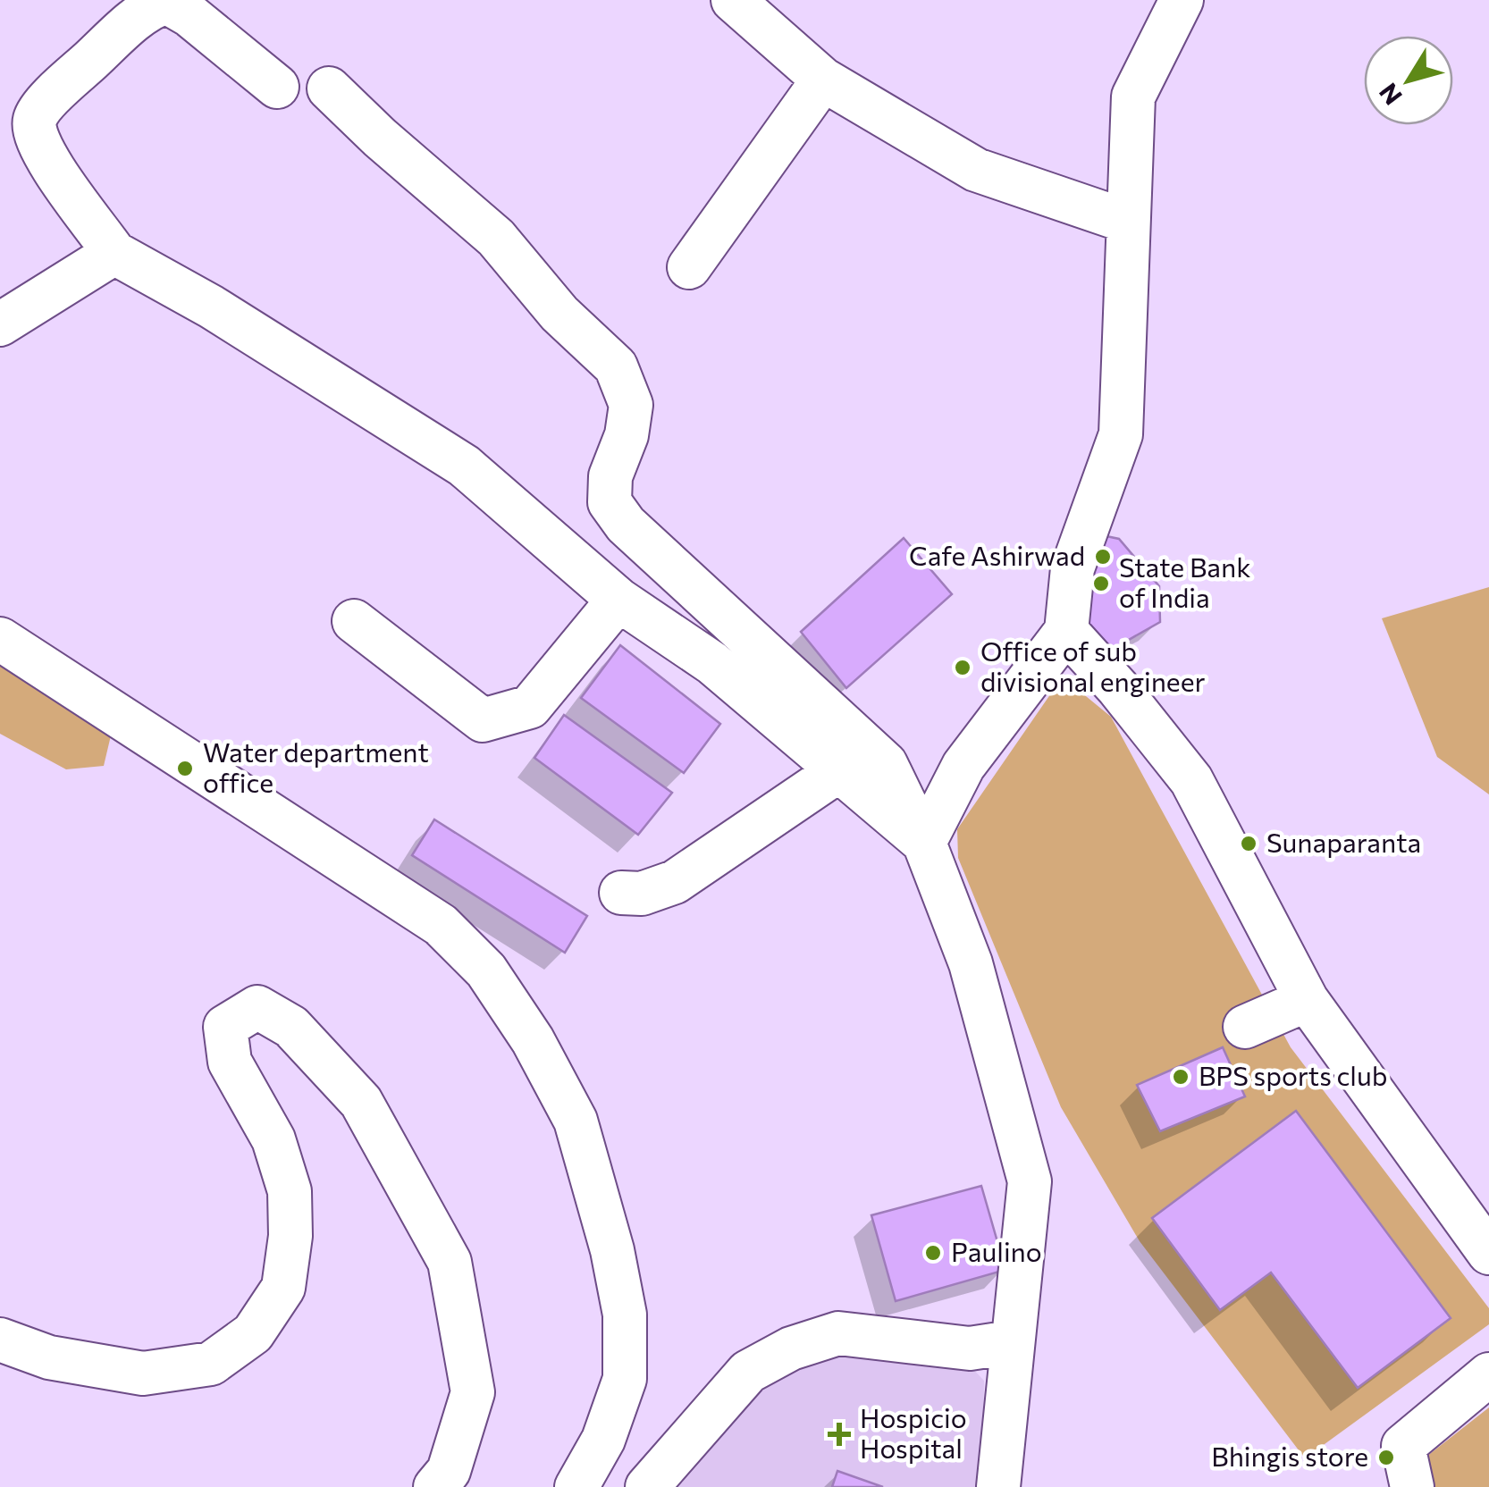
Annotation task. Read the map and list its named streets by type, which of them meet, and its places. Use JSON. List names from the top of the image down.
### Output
{
  "places": {
    "other": [
      "Cafe Ashirwad",
      "State Bank of India",
      "Office of sub divisional engineer",
      "Water department office",
      "Sunaparanta",
      "BPS sports club",
      "Paulino",
      "Bhingis store"
    ],
    "health": ["Hospicio Hospital"]
  },
  "north": "bottom left"
}
